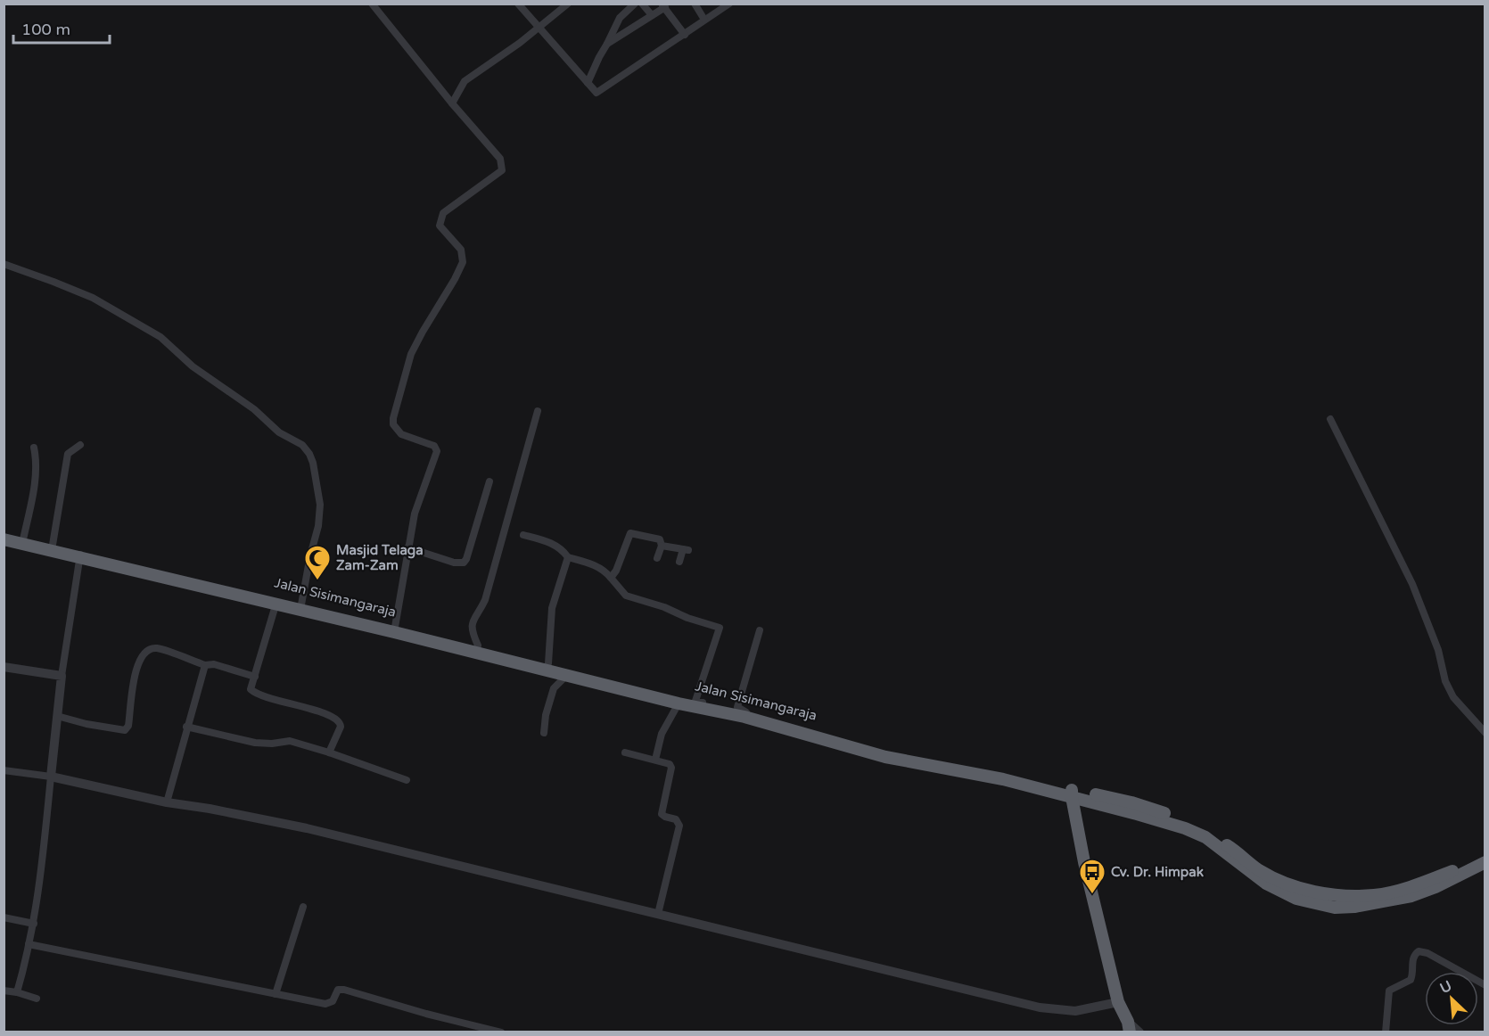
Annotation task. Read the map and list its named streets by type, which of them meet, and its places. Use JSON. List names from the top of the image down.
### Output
{
  "streets": {
    "highway": ["Jalan Sisimangaraja"]
  },
  "places": {
    "mosque": ["Masjid Telaga Zam-Zam"],
    "bus stop": ["Cv. Dr. Himpak"]
  },
  "scale_bar": "100 m",
  "north": "top left"
}
